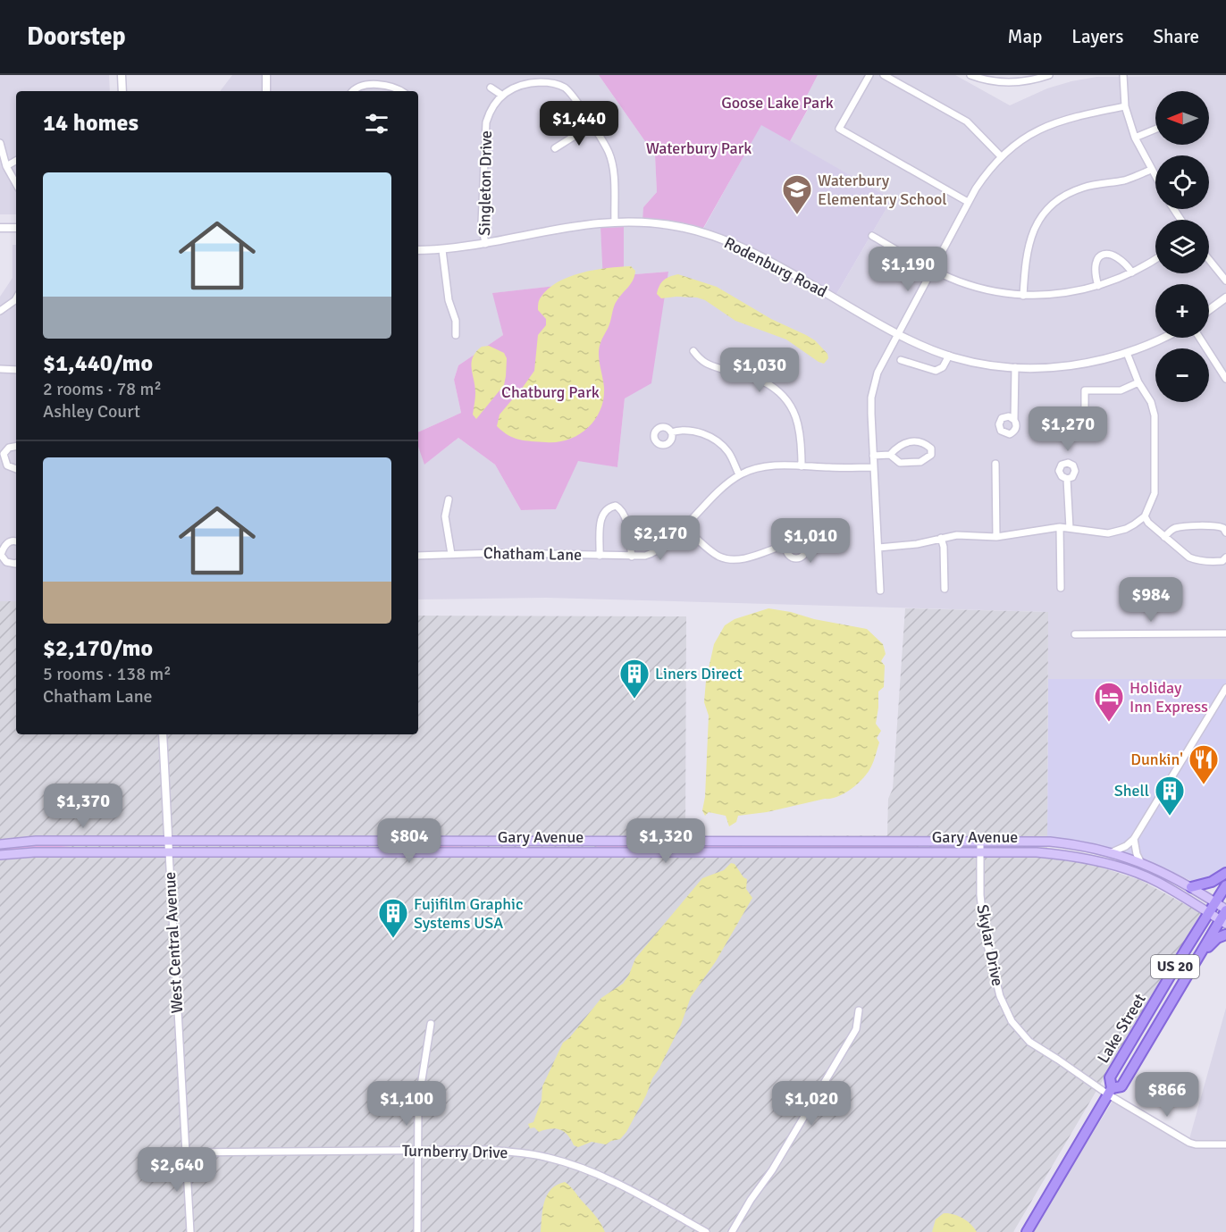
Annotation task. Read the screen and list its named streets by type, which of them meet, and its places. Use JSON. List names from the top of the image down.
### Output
{
  "streets": {
    "main road": ["Gary Avenue", "US 20", "Lake Street"],
    "street": [
      "Singleton Drive",
      "Rodenburg Road",
      "Chatham Lane",
      "West Central Avenue",
      "Skylar Drive",
      "Turnberry Drive"
    ]
  },
  "crossings": [
    ["Singleton Drive", "Rodenburg Road"],
    ["Gary Avenue", "West Central Avenue"],
    ["Gary Avenue", "Skylar Drive"],
    ["Gary Avenue", "US 20"],
    ["Gary Avenue", "Lake Street"],
    ["West Central Avenue", "Turnberry Drive"],
    ["Skylar Drive", "Lake Street"],
    ["US 20", "Lake Street"]
  ],
  "parks": ["Goose Lake Park", "Waterbury Park", "Chatburg Park"],
  "places": {
    "school or university": ["Waterbury Elementary School"],
    "building": ["Liners Direct", "Shell", "Fujifilm Graphic Systems USA"],
    "hotel": ["Holiday Inn Express"],
    "restaurant": ["Dunkin'"]
  },
  "north": "left",
  "page": {
    "header": "Doorstep",
    "nav": ["Map", "Layers", "Share"],
    "map_buttons": ["+", "−"],
    "heading": "14 homes",
    "price": [
      "$1,440",
      "$1,190",
      "$1,030",
      "$1,270",
      "$2,170",
      "$1,010",
      "$984",
      "$1,370",
      "$804",
      "$1,320",
      "$866",
      "$1,100",
      "$1,020",
      "$2,640"
    ],
    "list": [
      {
        "name": "$1,440/mo",
        "note": "2 rooms · 78 m² · Ashley Court"
      },
      {
        "name": "$2,170/mo",
        "note": "5 rooms · 138 m² · Chatham Lane"
      }
    ]
  }
}
